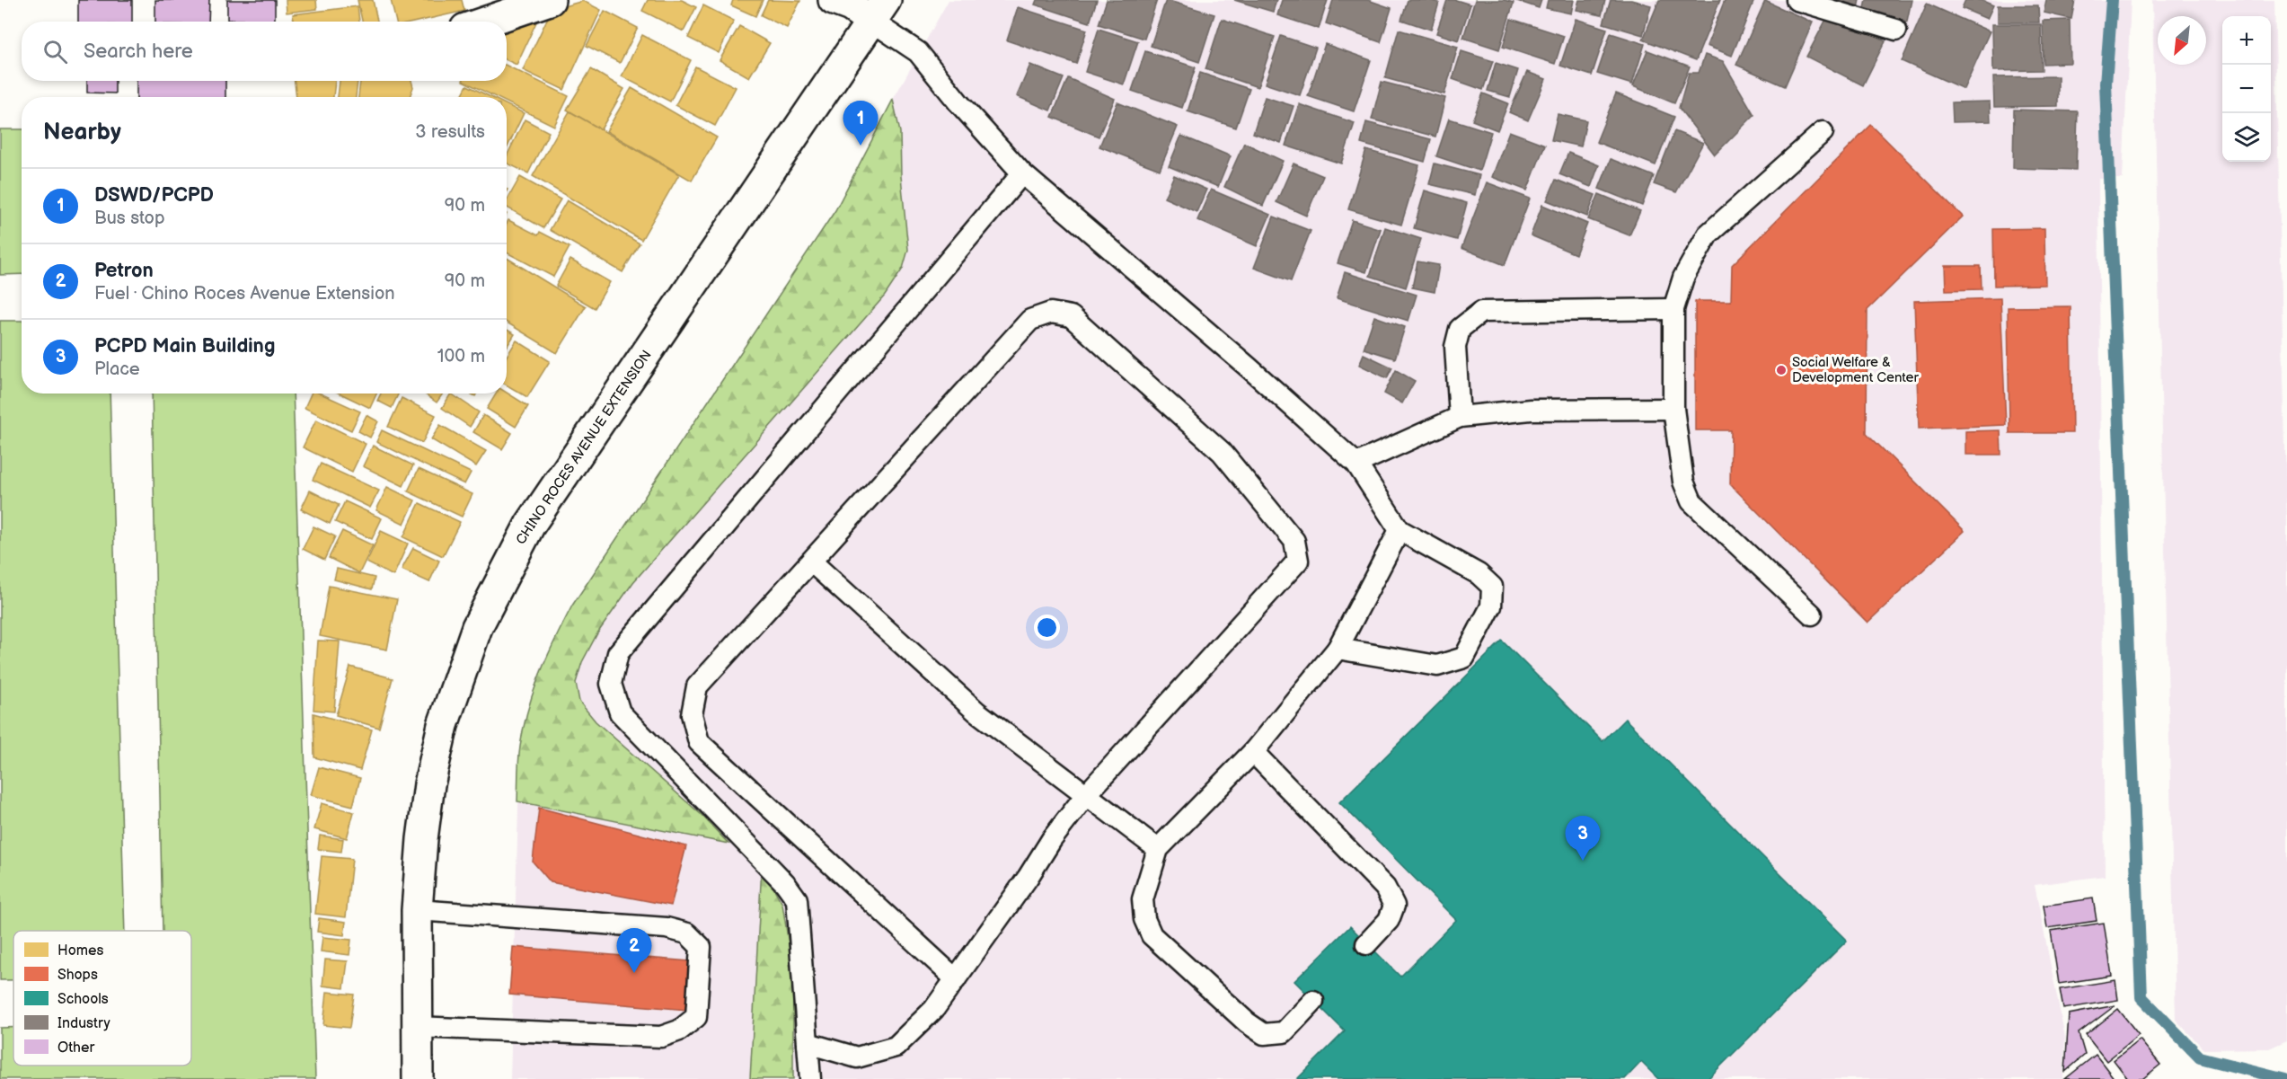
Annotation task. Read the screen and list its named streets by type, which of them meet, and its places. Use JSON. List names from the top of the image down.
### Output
{
  "streets": {
    "main road": ["CHINO ROCES AVENUE EXTENSION"]
  },
  "places": ["Social Welfare & Development Center"],
  "legend": [
    "Homes",
    "Shops",
    "Schools",
    "Industry",
    "Other"
  ],
  "north": "bottom left",
  "page": {
    "map_buttons": ["+", "−"],
    "search": "Search here",
    "heading": ["Nearby", "3 results"],
    "pins": ["1", "3", "2"],
    "list": [
      {
        "mark": "1",
        "name": "DSWD/PCPD",
        "note": "Bus stop",
        "value": "90 m"
      },
      {
        "mark": "2",
        "name": "Petron",
        "note": "Fuel · Chino Roces Avenue Extension",
        "value": "90 m"
      },
      {
        "mark": "3",
        "name": "PCPD Main Building",
        "note": "Place",
        "value": "100 m"
      }
    ]
  }
}
